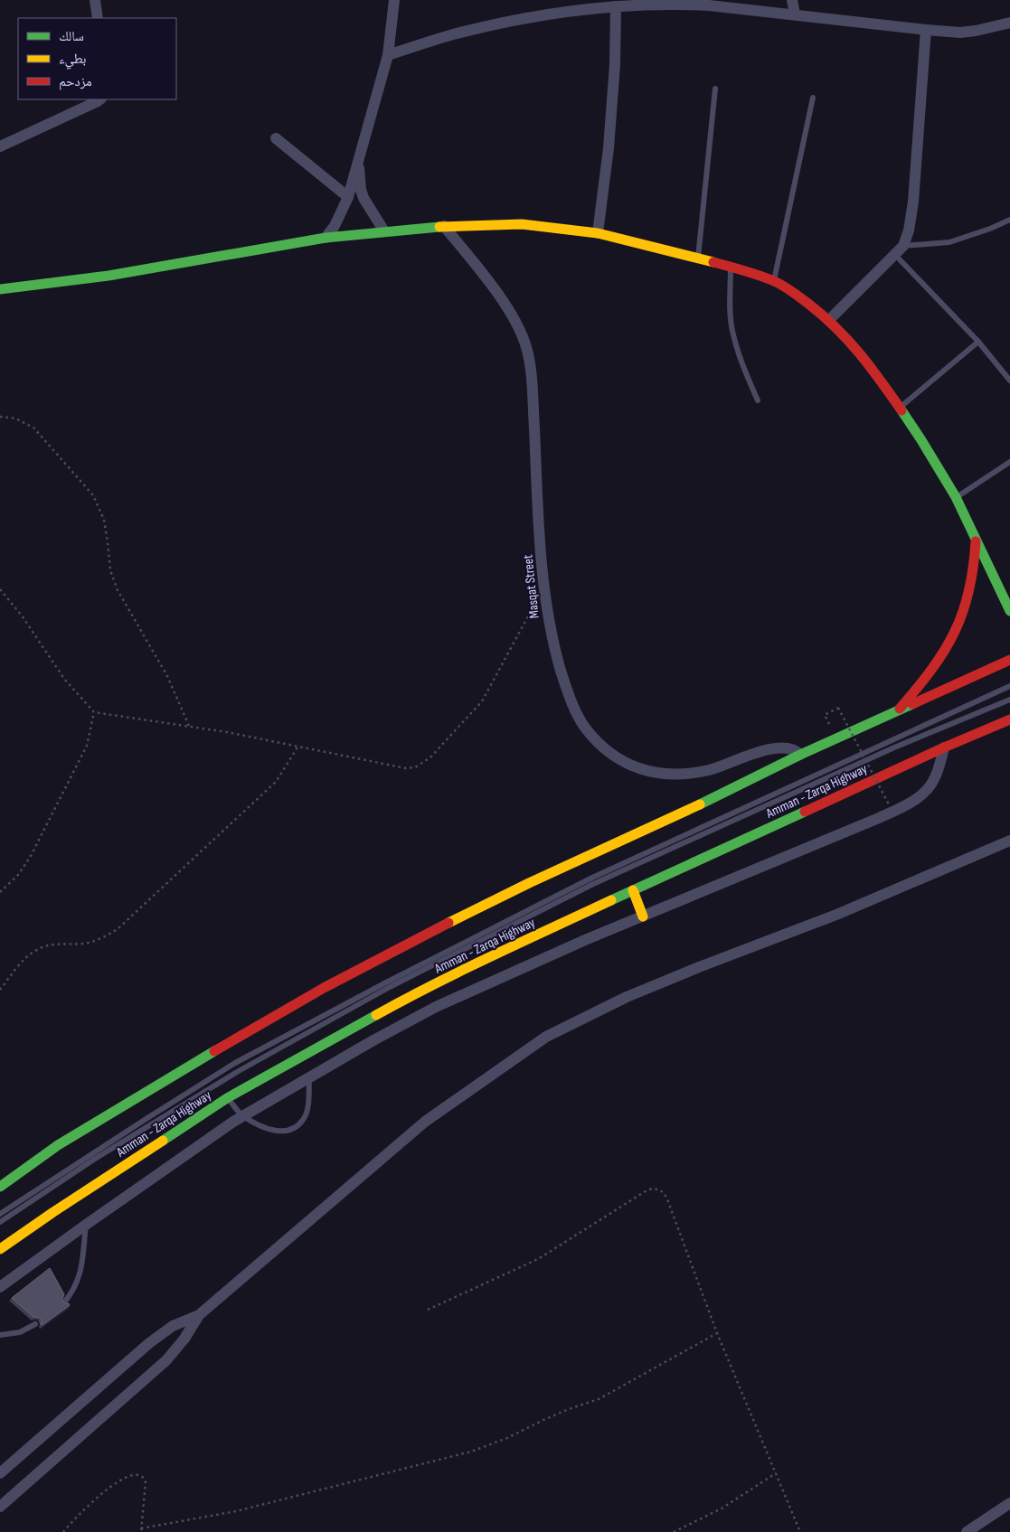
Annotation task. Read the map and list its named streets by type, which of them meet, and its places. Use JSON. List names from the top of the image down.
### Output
{
  "streets": {
    "main road": ["Amman - Zarqa Highway"],
    "street": ["Masqat Street"]
  },
  "legend": ["سالك", "بطيء", "مزدحم"]
}
